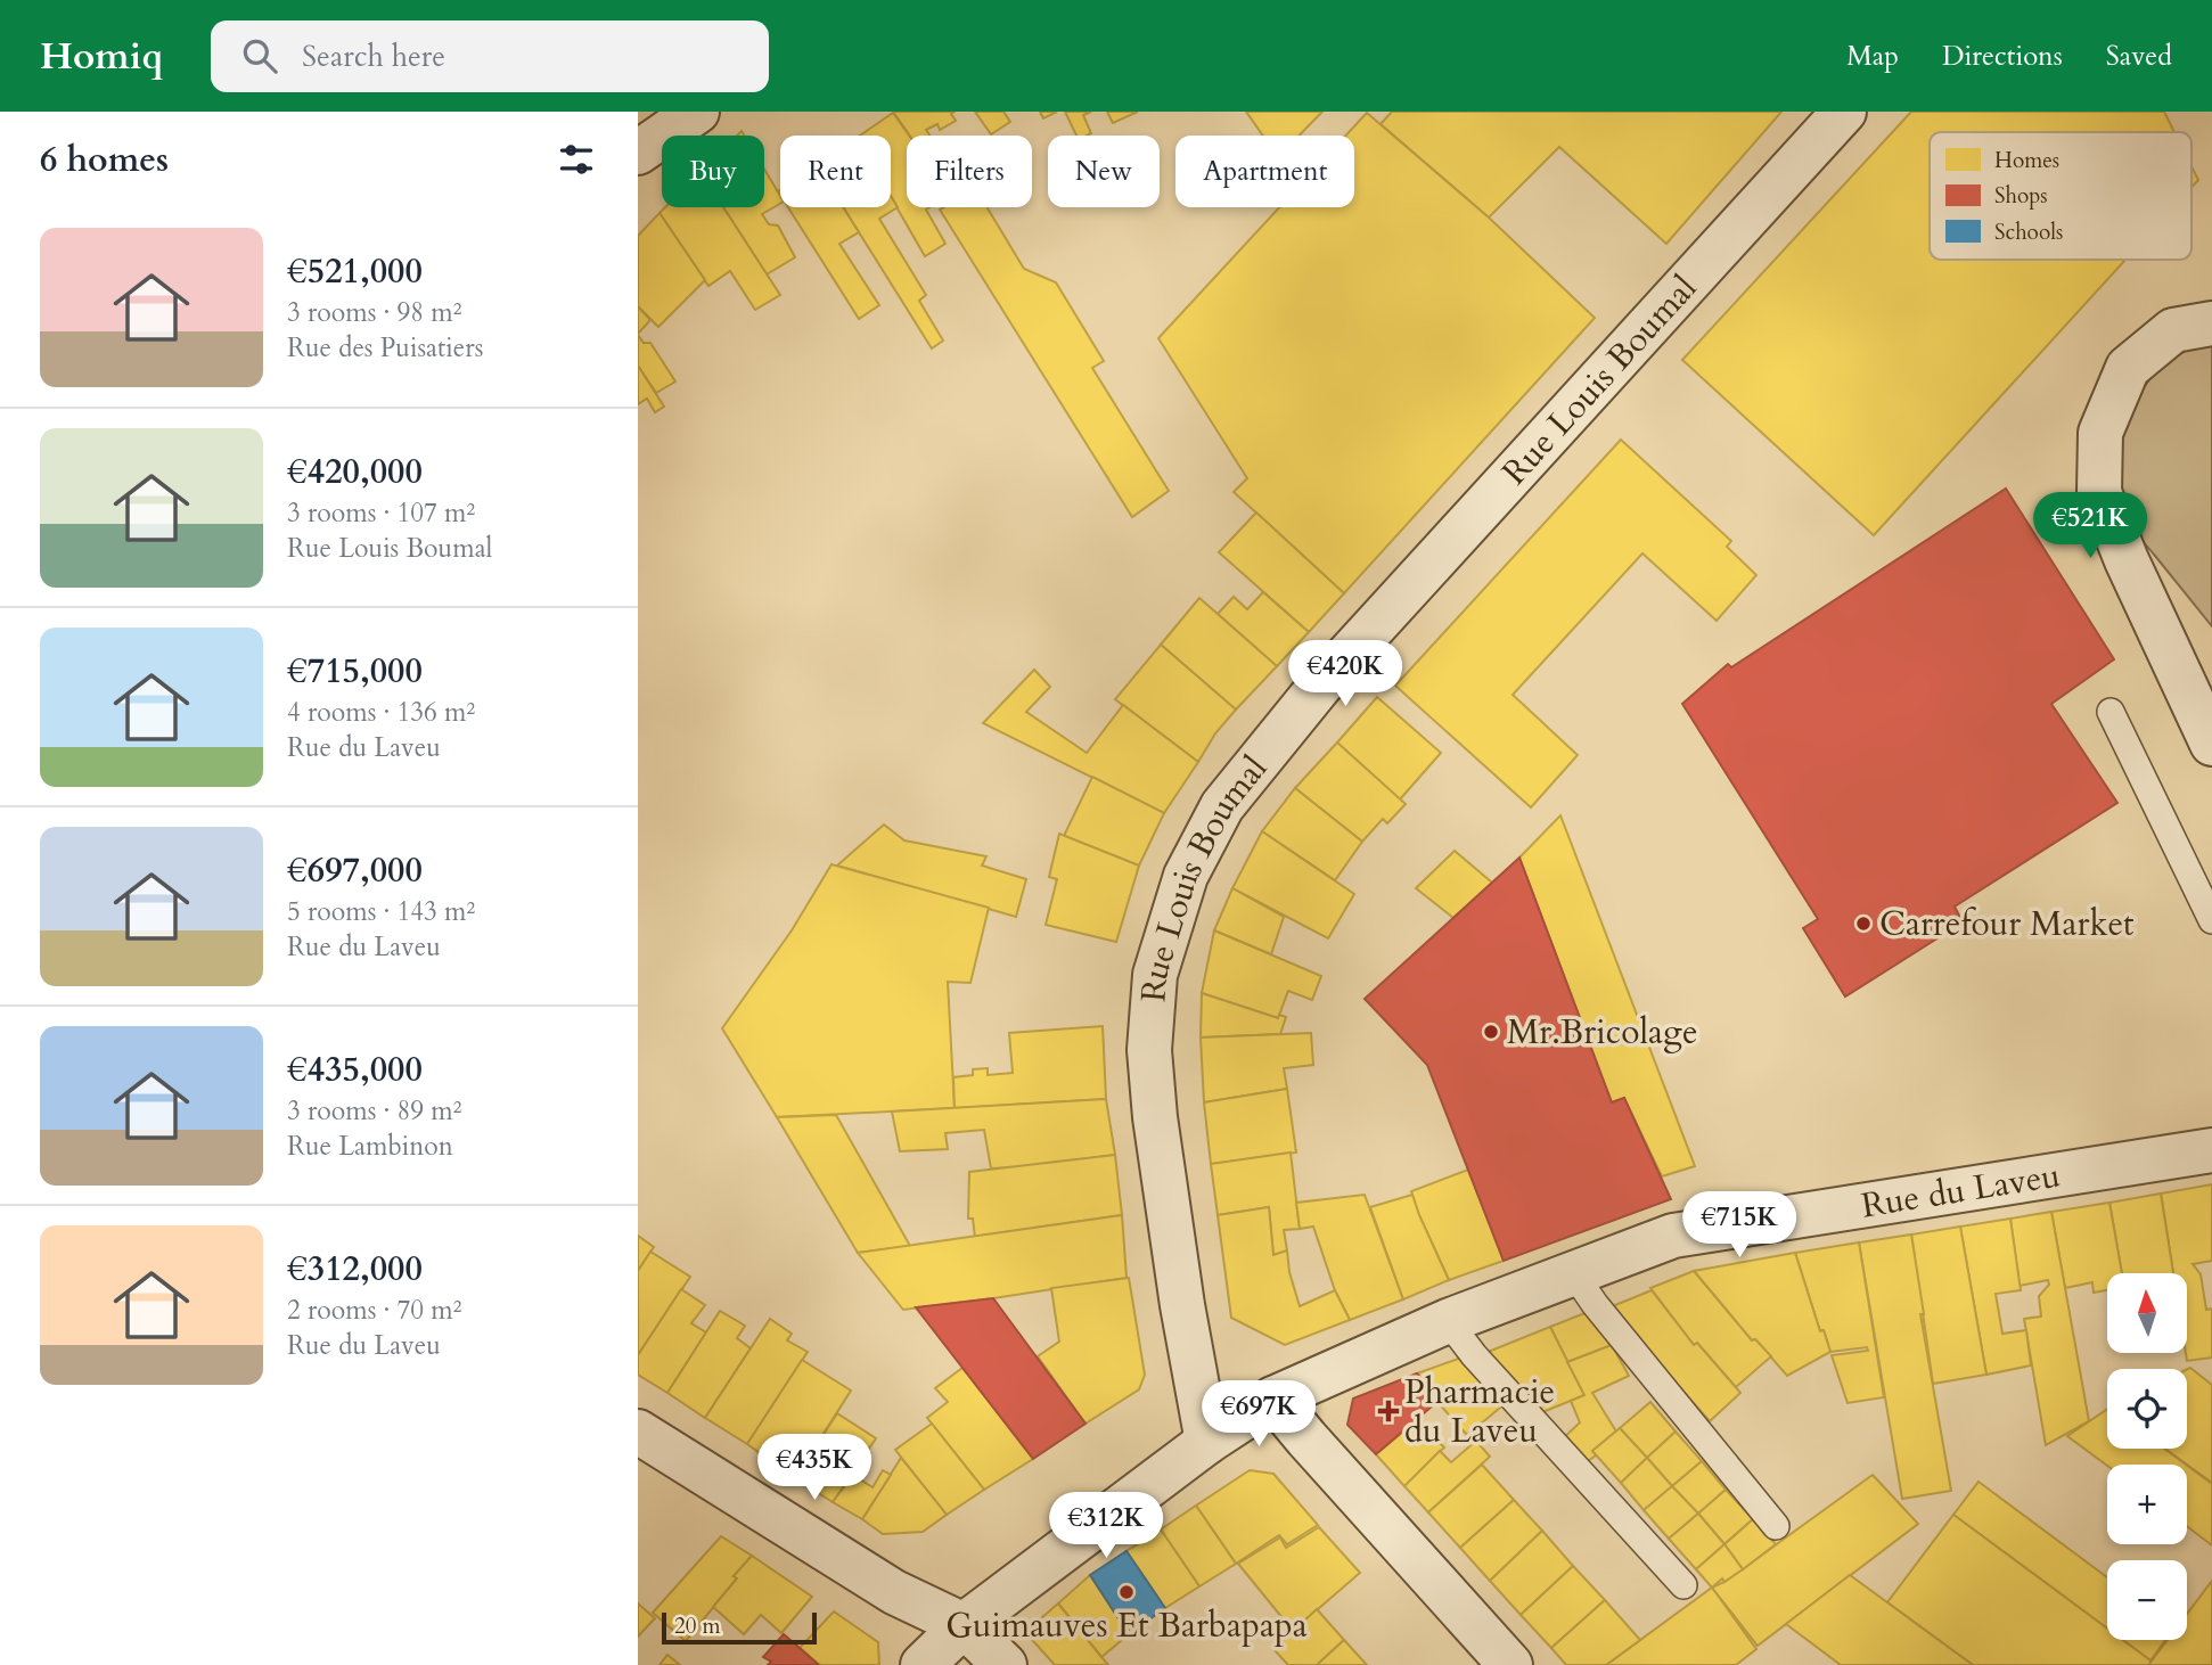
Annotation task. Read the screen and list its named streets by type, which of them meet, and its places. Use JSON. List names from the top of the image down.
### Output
{
  "streets": {
    "street": ["Rue Louis Boumal", "Rue du Laveu"]
  },
  "crossings": [
    ["Rue Louis Boumal", "Rue du Laveu"]
  ],
  "places": {
    "other": ["Carrefour Market", "Mr.Bricolage", "Guimauves Et Barbapapa"],
    "health": ["Pharmacie du Laveu"]
  },
  "legend": ["Homes", "Shops", "Schools"],
  "scale_bar": "20 m",
  "north": "top",
  "page": {
    "header": "Homiq",
    "search": "Search here",
    "nav": ["Map", "Directions", "Saved"],
    "heading": "6 homes",
    "chip": [
      "Buy",
      "Rent",
      "Filters",
      "New",
      "Apartment"
    ],
    "list": [
      {
        "name": "€521,000",
        "note": "3 rooms · 98 m² · Rue des Puisatiers"
      },
      {
        "name": "€420,000",
        "note": "3 rooms · 107 m² · Rue Louis Boumal"
      },
      {
        "name": "€715,000",
        "note": "4 rooms · 136 m² · Rue du Laveu"
      },
      {
        "name": "€697,000",
        "note": "5 rooms · 143 m² · Rue du Laveu"
      },
      {
        "name": "€435,000",
        "note": "3 rooms · 89 m² · Rue Lambinon"
      },
      {
        "name": "€312,000",
        "note": "2 rooms · 70 m² · Rue du Laveu"
      }
    ],
    "price": [
      "€521K",
      "€420K",
      "€715K",
      "€697K",
      "€435K",
      "€312K"
    ],
    "map_buttons": ["+", "−"],
    "scale": "20 m"
  }
}
